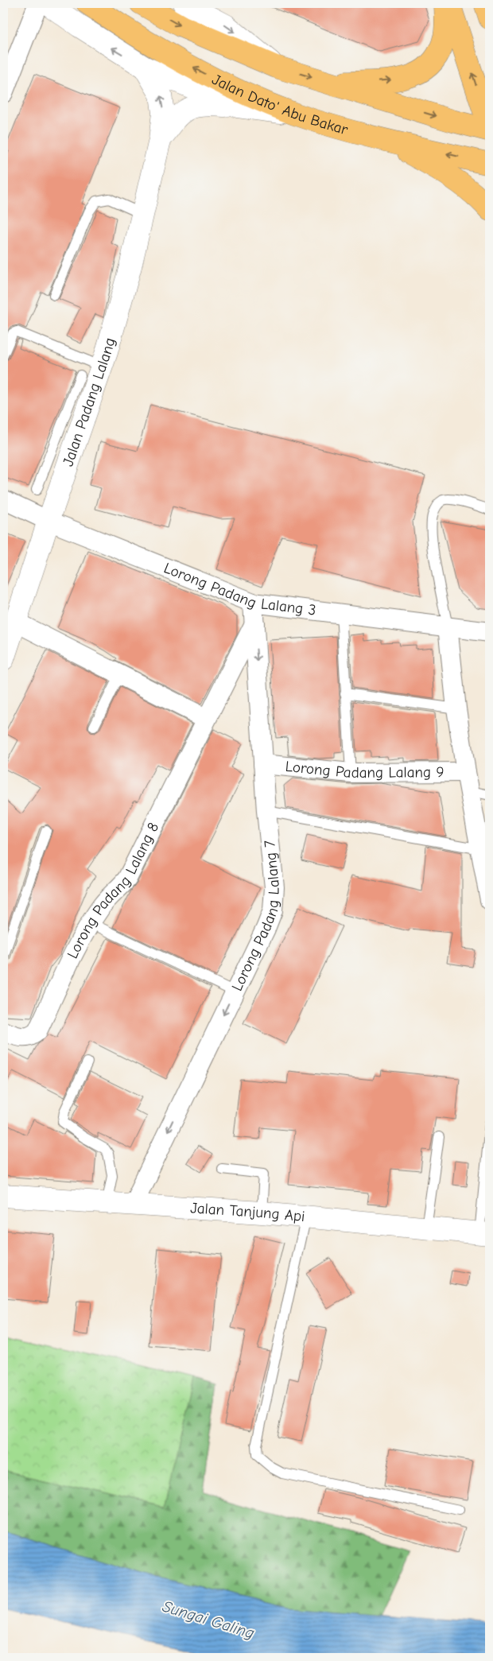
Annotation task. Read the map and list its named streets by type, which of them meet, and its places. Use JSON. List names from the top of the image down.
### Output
{
  "streets": {
    "highway": ["Jalan Dato' Abu Bakar"],
    "street": [
      "Jalan Padang Lalang",
      "Lorong Padang Lalang 3",
      "Lorong Padang Lalang 9",
      "Lorong Padang Lalang 8",
      "Lorong Padang Lalang 7",
      "Jalan Tanjung Api"
    ]
  },
  "crossings": [
    ["Jalan Padang Lalang", "Lorong Padang Lalang 3"],
    ["Lorong Padang Lalang 3", "Lorong Padang Lalang 7"],
    ["Lorong Padang Lalang 9", "Lorong Padang Lalang 7"],
    ["Lorong Padang Lalang 8", "Lorong Padang Lalang 7"],
    ["Lorong Padang Lalang 7", "Jalan Tanjung Api"]
  ],
  "one_way": ["Lorong Padang Lalang 7"],
  "water": ["Sungai Galing"]
}
